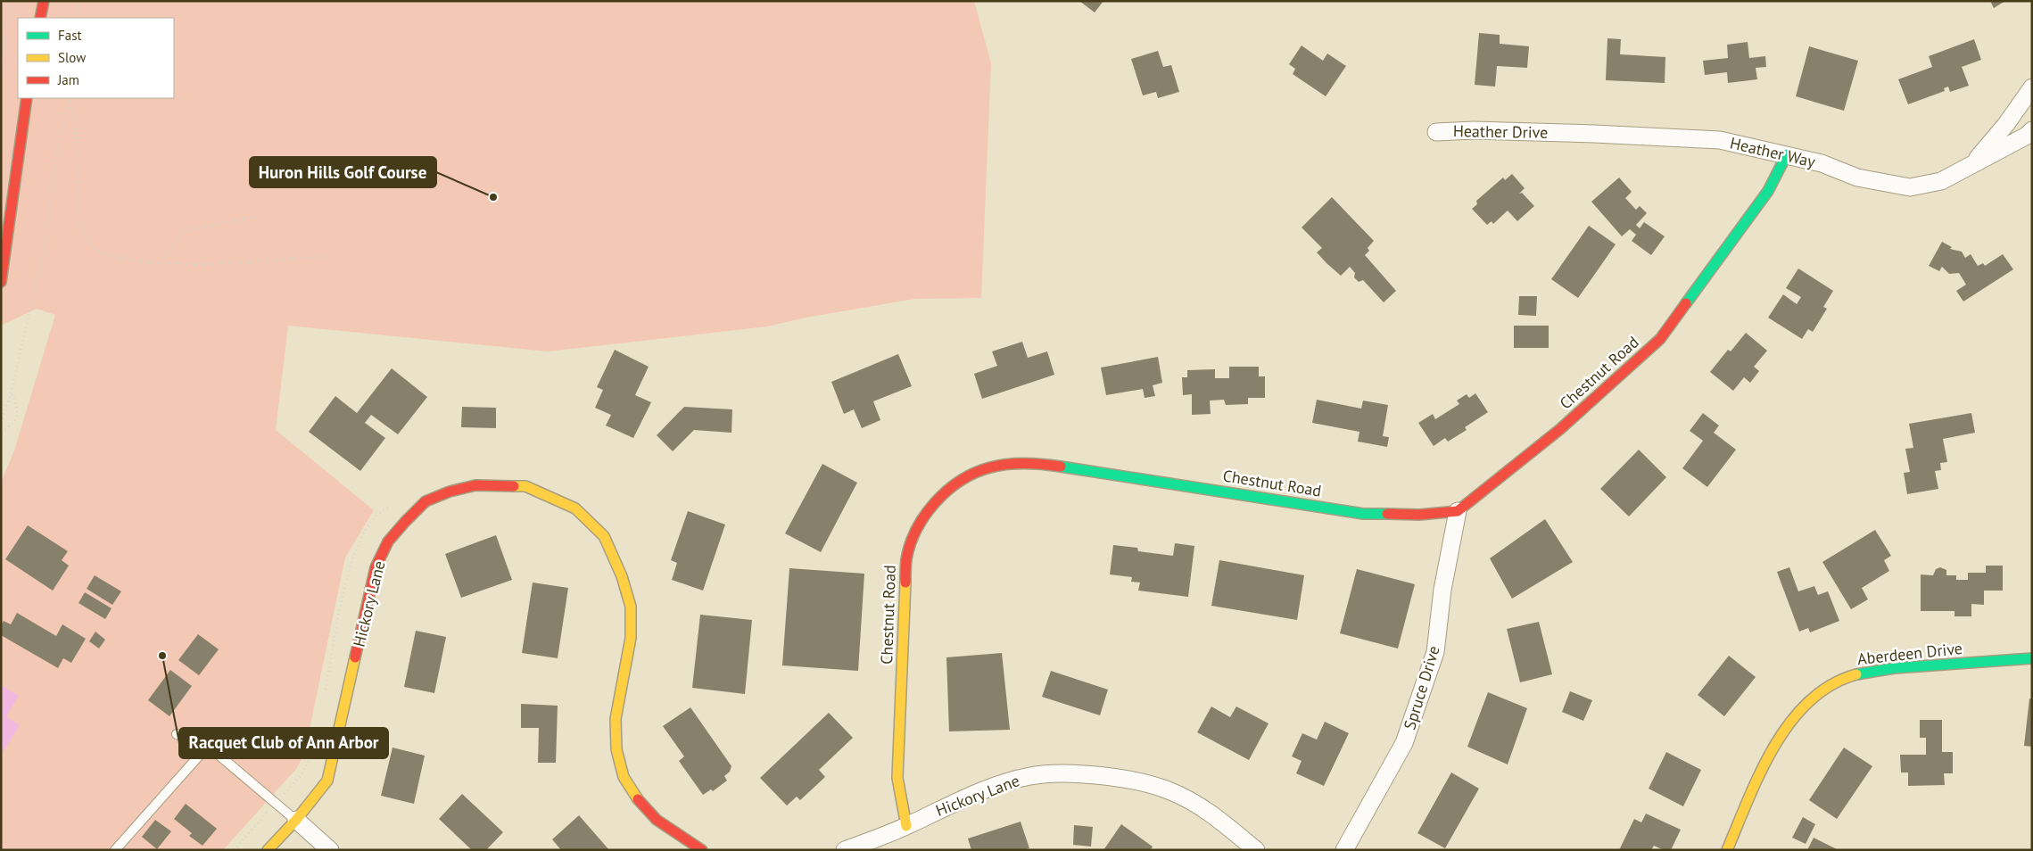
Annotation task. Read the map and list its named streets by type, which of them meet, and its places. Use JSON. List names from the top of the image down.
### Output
{
  "streets": {
    "street": [
      "Heather Drive",
      "Heather Way",
      "Chestnut Road",
      "Hickory Lane",
      "Aberdeen Drive",
      "Spruce Drive"
    ]
  },
  "crossings": [
    ["Heather Drive", "Heather Way"],
    ["Heather Way", "Chestnut Road"],
    ["Chestnut Road", "Hickory Lane"],
    ["Chestnut Road", "Spruce Drive"]
  ],
  "places": ["Huron Hills Golf Course", "Racquet Club of Ann Arbor"],
  "legend": ["Fast", "Slow", "Jam"]
}
